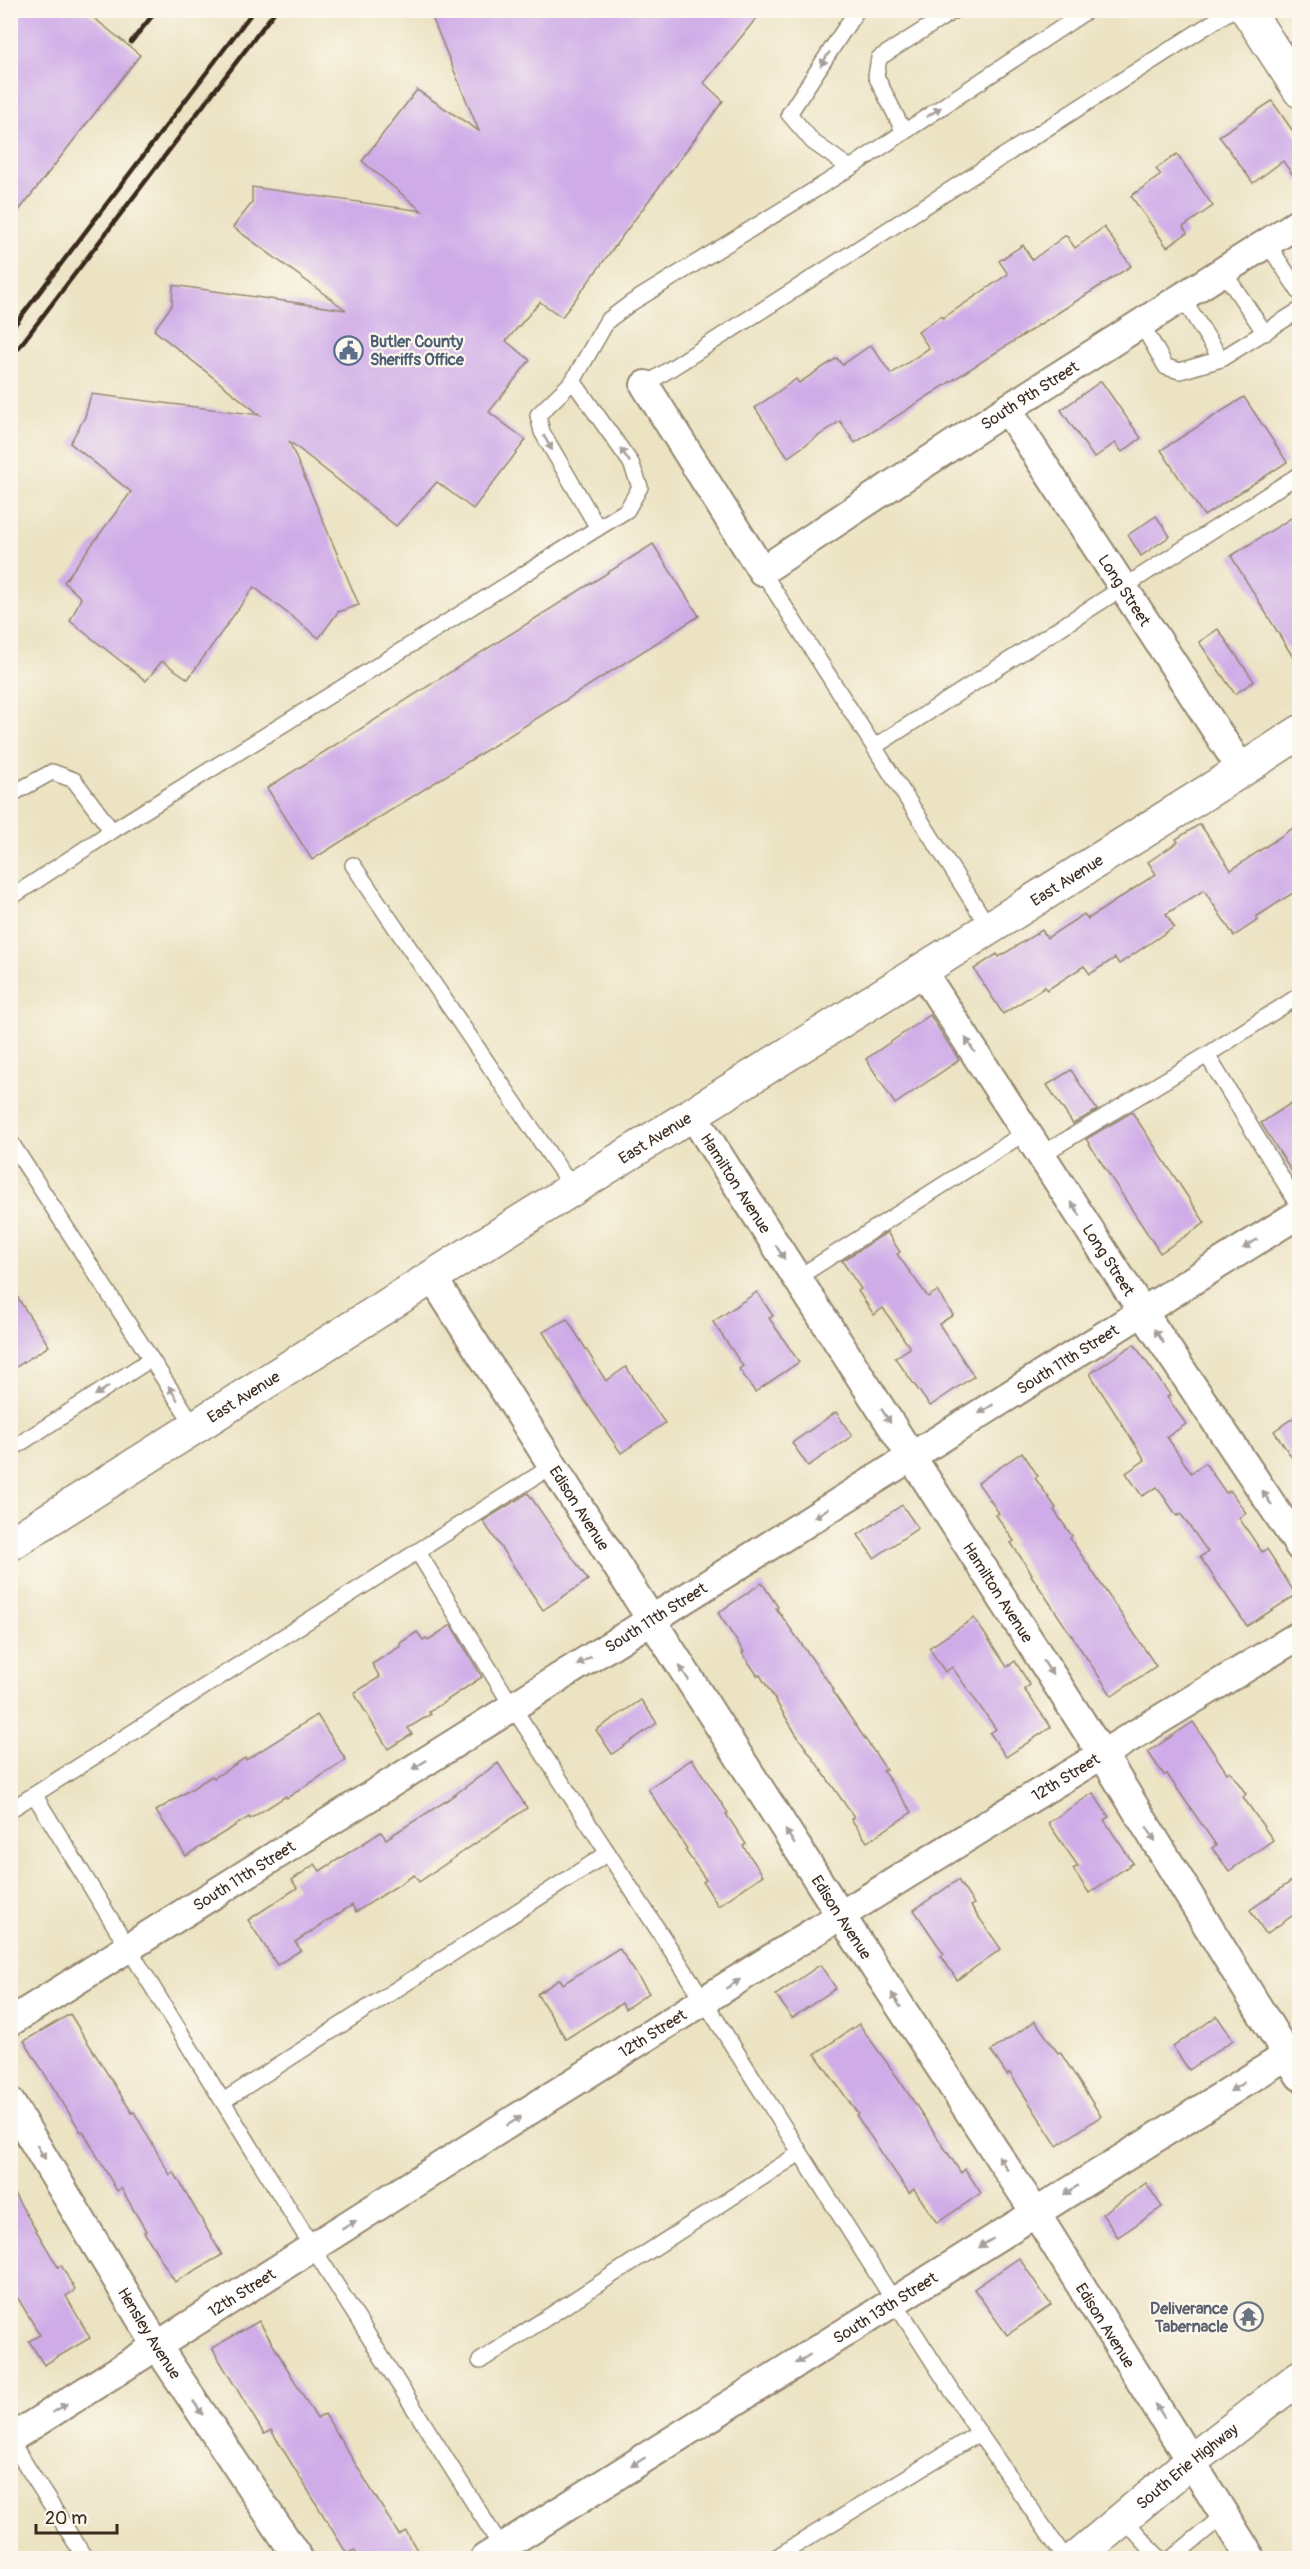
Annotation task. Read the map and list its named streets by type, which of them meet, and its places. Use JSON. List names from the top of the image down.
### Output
{
  "streets": {
    "street": [
      "South 9th Street",
      "Long Street",
      "East Avenue",
      "Hamilton Avenue",
      "South 11th Street",
      "Edison Avenue",
      "12th Street",
      "South 13th Street",
      "Hensley Avenue",
      "South Erie Highway"
    ]
  },
  "crossings": [
    ["South 9th Street", "Long Street"],
    ["Long Street", "East Avenue"],
    ["Long Street", "South 11th Street"],
    ["East Avenue", "Hamilton Avenue"],
    ["East Avenue", "Edison Avenue"],
    ["Hamilton Avenue", "South 11th Street"],
    ["Hamilton Avenue", "12th Street"],
    ["Hamilton Avenue", "South 13th Street"],
    ["South 11th Street", "Edison Avenue"],
    ["Edison Avenue", "12th Street"],
    ["Edison Avenue", "South 13th Street"],
    ["Edison Avenue", "South Erie Highway"],
    ["12th Street", "Hensley Avenue"]
  ],
  "one_way": [
    "Long Street",
    "Hamilton Avenue",
    "South 11th Street",
    "Edison Avenue",
    "12th Street",
    "South 13th Street",
    "Hensley Avenue"
  ],
  "places": {
    "public building": ["Butler County Sheriffs Office"],
    "temple": ["Deliverance Tabernacle"]
  },
  "scale_bar": "20 m"
}
